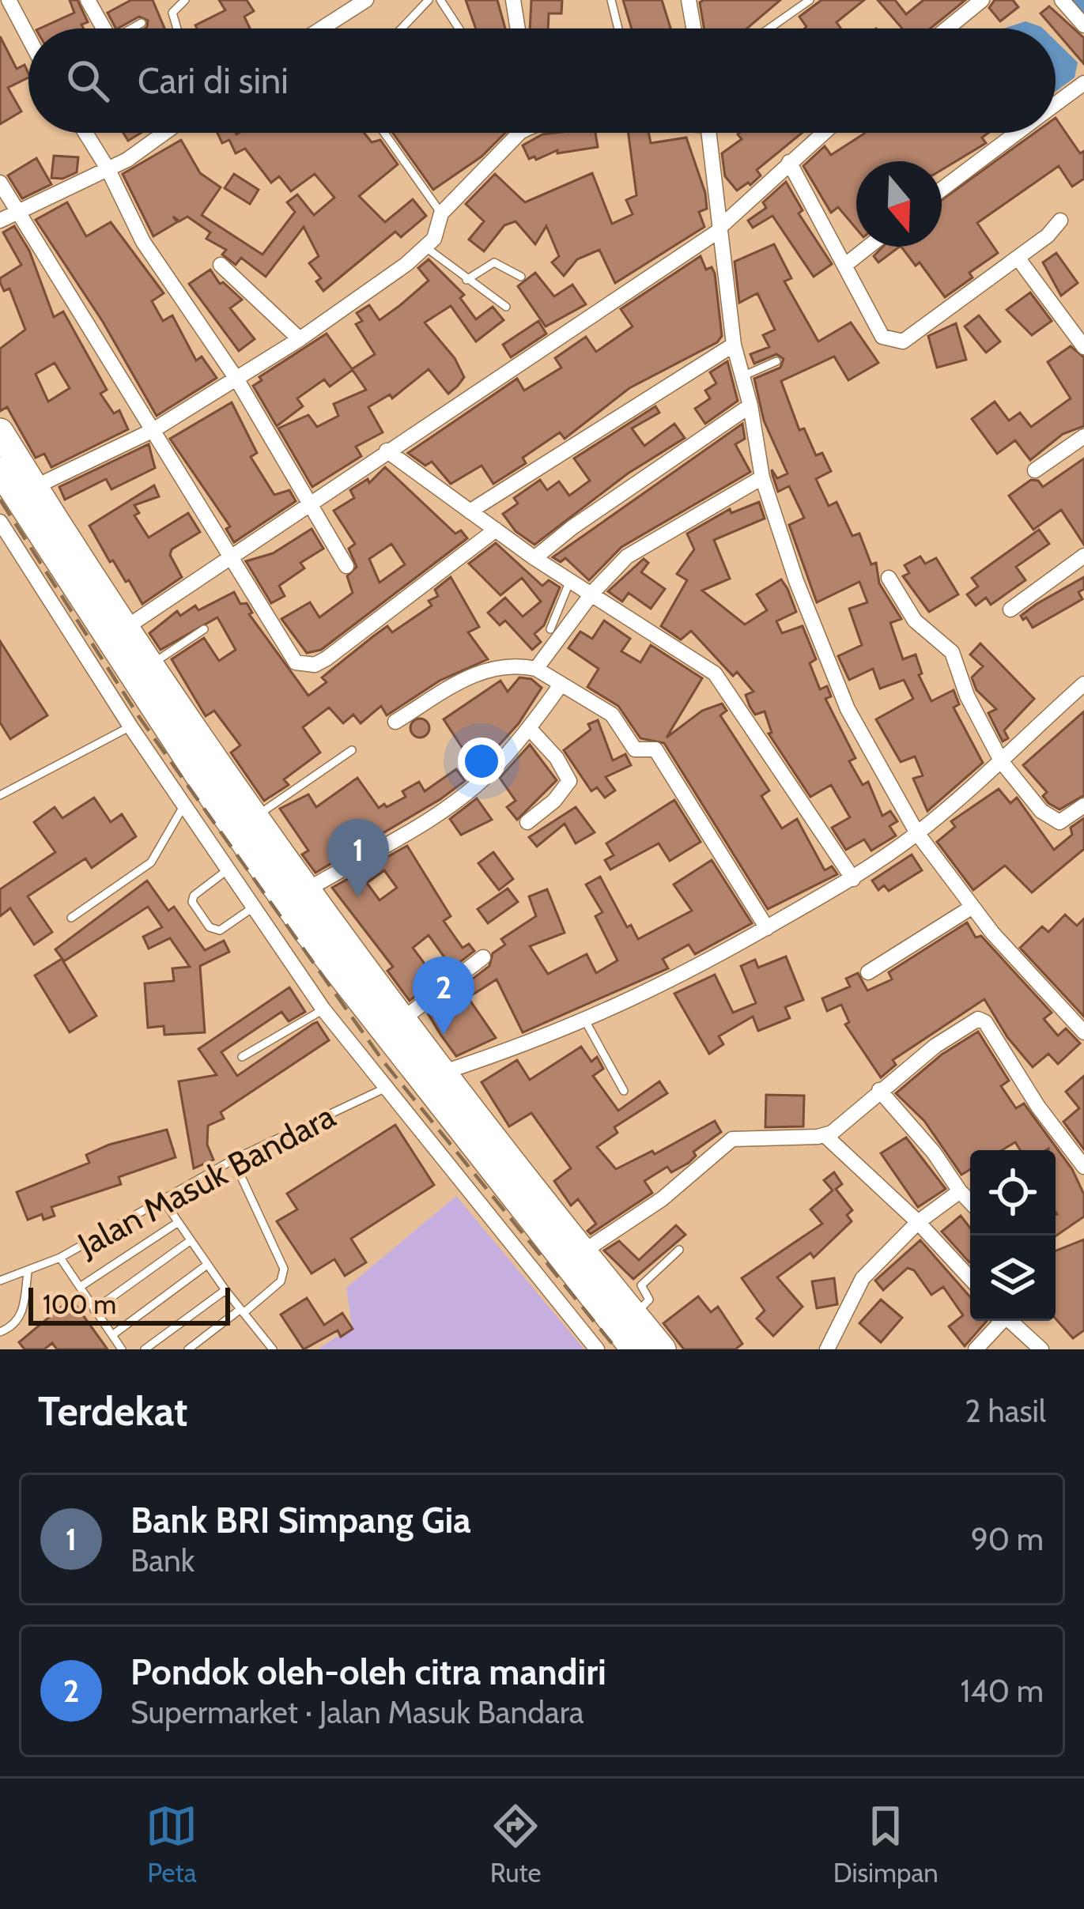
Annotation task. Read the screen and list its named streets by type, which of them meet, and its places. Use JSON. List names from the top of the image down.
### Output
{
  "streets": {
    "lane": ["Jalan Masuk Bandara"]
  },
  "scale_bar": "100 m",
  "north": "bottom",
  "page": {
    "search": "Cari di sini",
    "pins": ["1", "2"],
    "scale": "100 m",
    "heading": ["Terdekat", "2 hasil"],
    "list": [
      {
        "mark": "1",
        "name": "Bank BRI Simpang Gia",
        "note": "Bank",
        "value": "90 m"
      },
      {
        "mark": "2",
        "name": "Pondok oleh-oleh citra mandiri",
        "note": "Supermarket · Jalan Masuk Bandara",
        "value": "140 m"
      }
    ],
    "nav": ["Peta", "Rute", "Disimpan"]
  }
}
